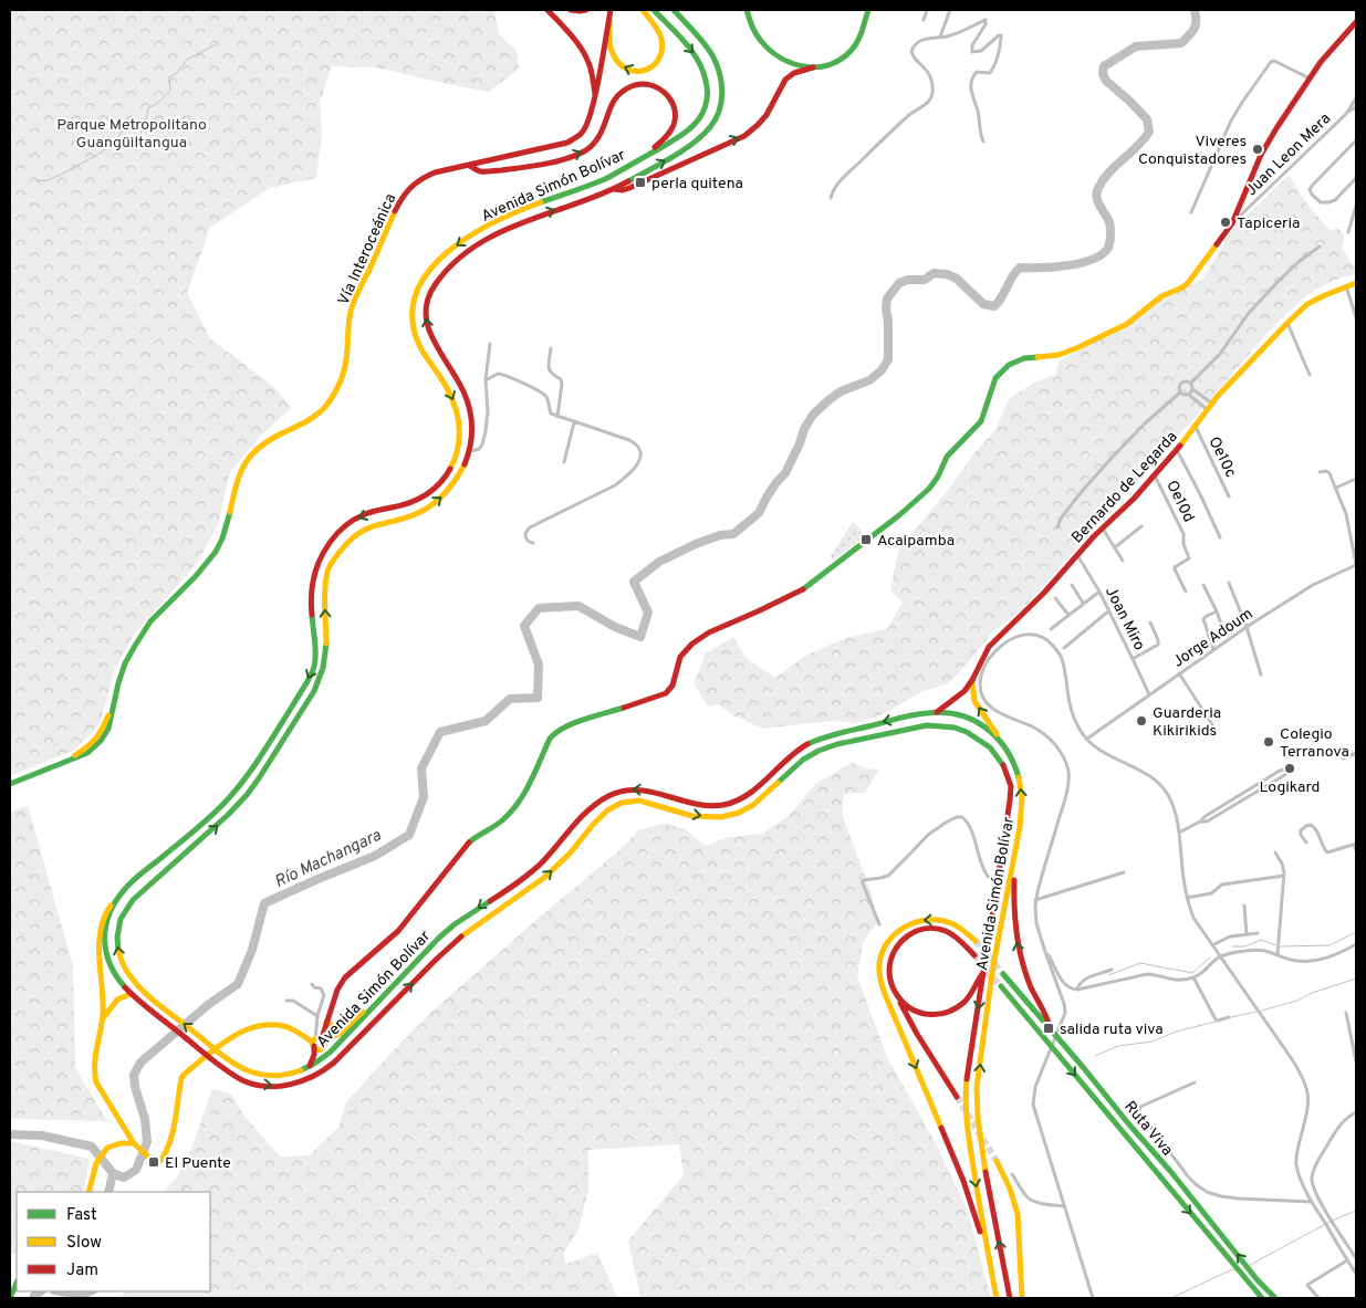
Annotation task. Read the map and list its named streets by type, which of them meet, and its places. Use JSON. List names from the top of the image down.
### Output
{
  "streets": {
    "main road": [
      "Avenida Simón Bolívar",
      "Vía Interoceánica",
      "Bernardo de Legarda",
      "Ruta Viva"
    ],
    "street": [
      "Juan Leon Mera",
      "Oe10c",
      "Oe10d",
      "Joan Miro",
      "Jorge Adoum"
    ]
  },
  "crossings": [
    ["Avenida Simón Bolívar", "Bernardo de Legarda"],
    ["Oe10c", "Bernardo de Legarda"],
    ["Bernardo de Legarda", "Oe10d"],
    ["Bernardo de Legarda", "Joan Miro"],
    ["Joan Miro", "Jorge Adoum"]
  ],
  "water": ["Río Machangara"],
  "parks": ["Parque Metropolitano Guangüiltangua"],
  "places": {
    "other": [
      "Viveres Conquistadores",
      "Tapiceria",
      "Guarderia Kikirikids",
      "Colegio Terranova",
      "Logikard"
    ],
    "transit": [
      "perla quitena",
      "Acaipamba",
      "salida ruta viva",
      "El Puente"
    ]
  },
  "legend": ["Fast", "Slow", "Jam"]
}
